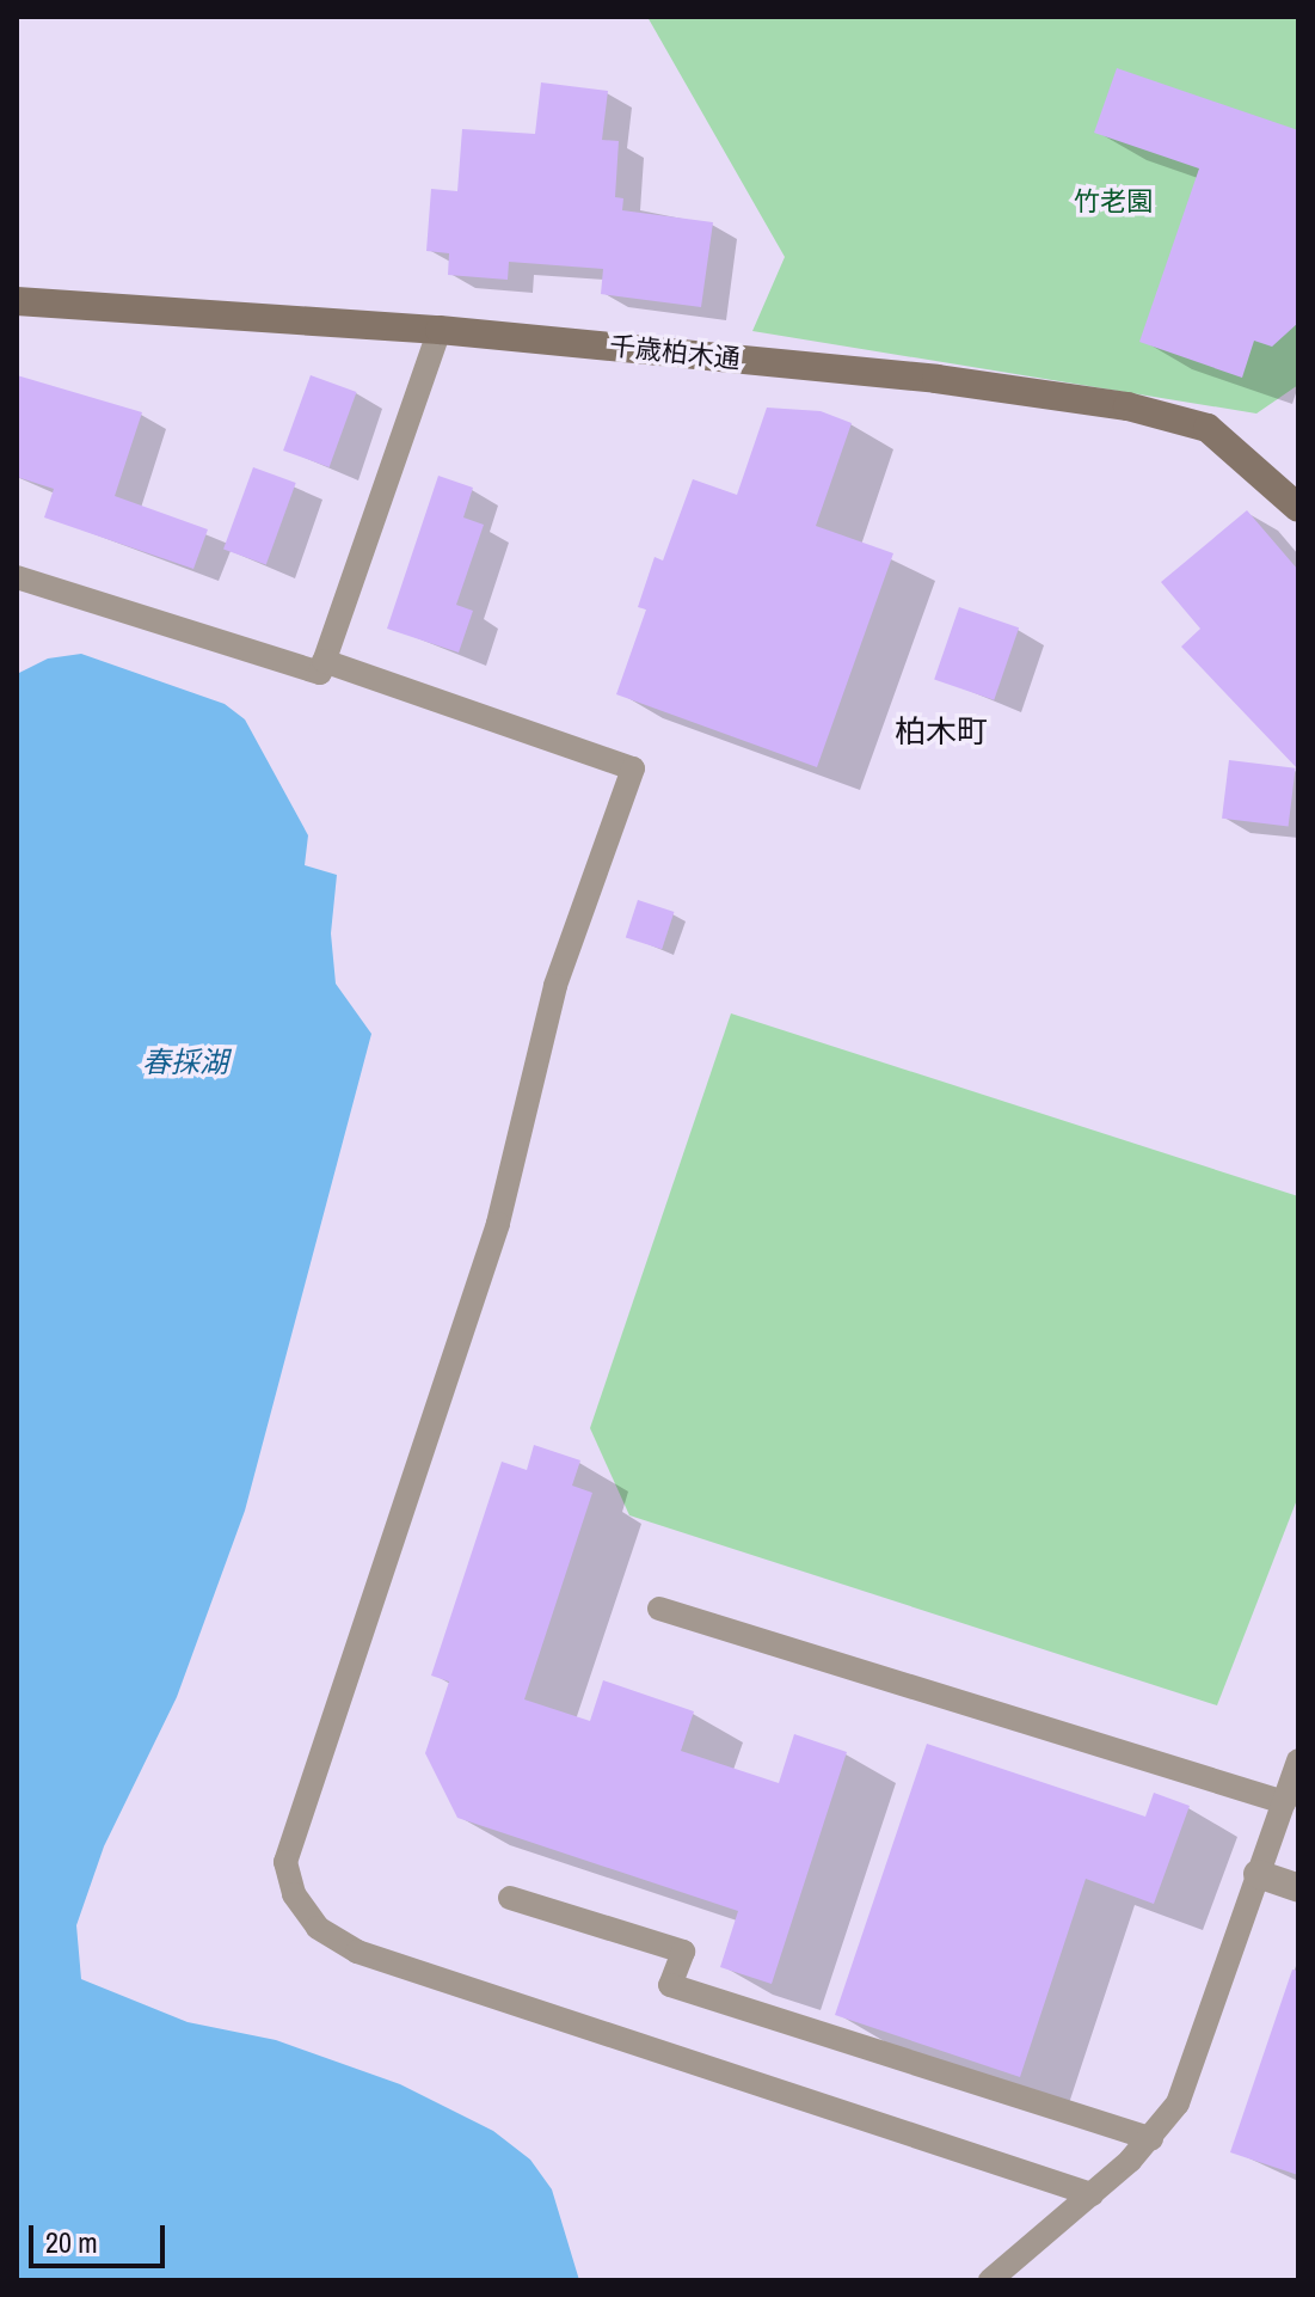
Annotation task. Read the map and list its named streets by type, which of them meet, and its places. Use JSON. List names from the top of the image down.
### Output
{
  "streets": {
    "street": ["千歳柏木通"]
  },
  "districts": ["柏木町"],
  "water": ["春採湖"],
  "parks": ["竹老園"],
  "scale_bar": "20 m"
}
